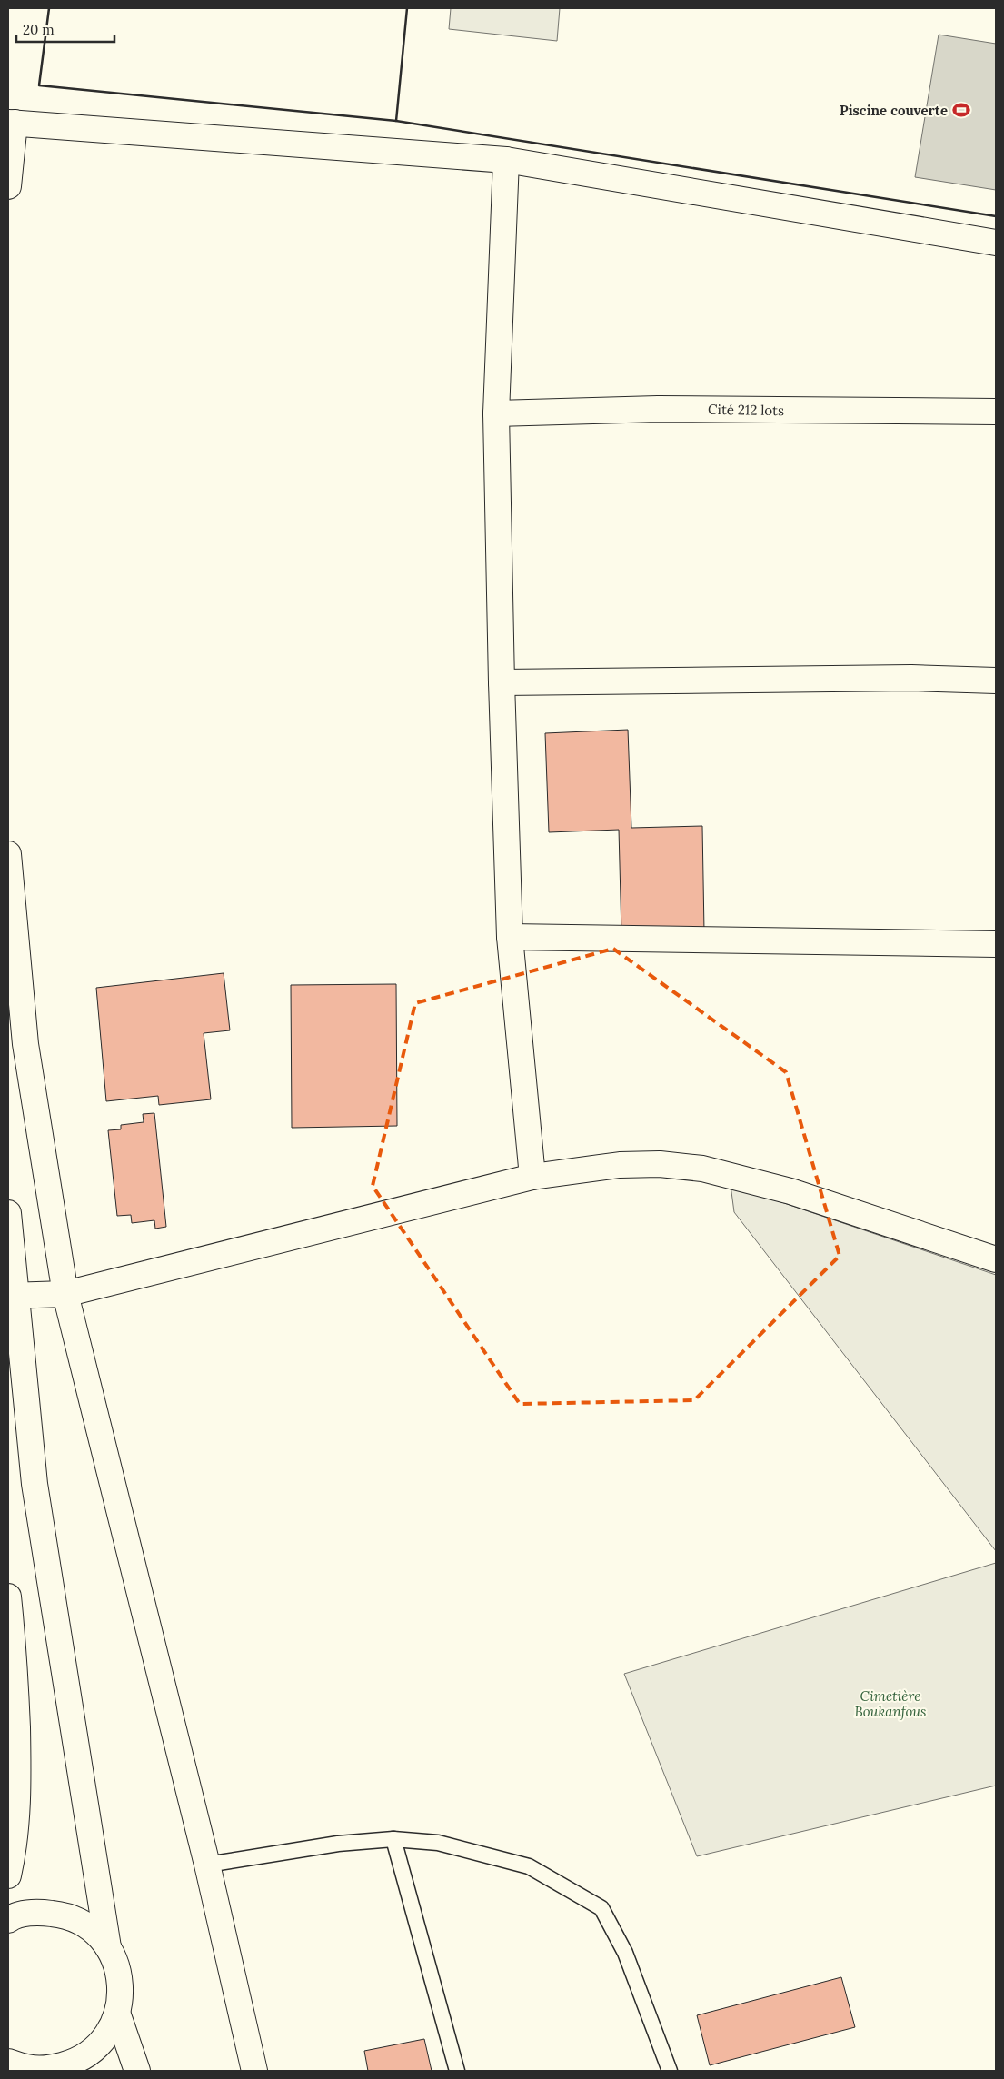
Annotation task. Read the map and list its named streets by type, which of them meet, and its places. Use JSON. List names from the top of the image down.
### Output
{
  "streets": {
    "main road": ["Cité 212 lots"]
  },
  "parks": ["Cimetière Boukanfous"],
  "places": {
    "sports": ["Piscine couverte"]
  },
  "scale_bar": "20 m"
}
